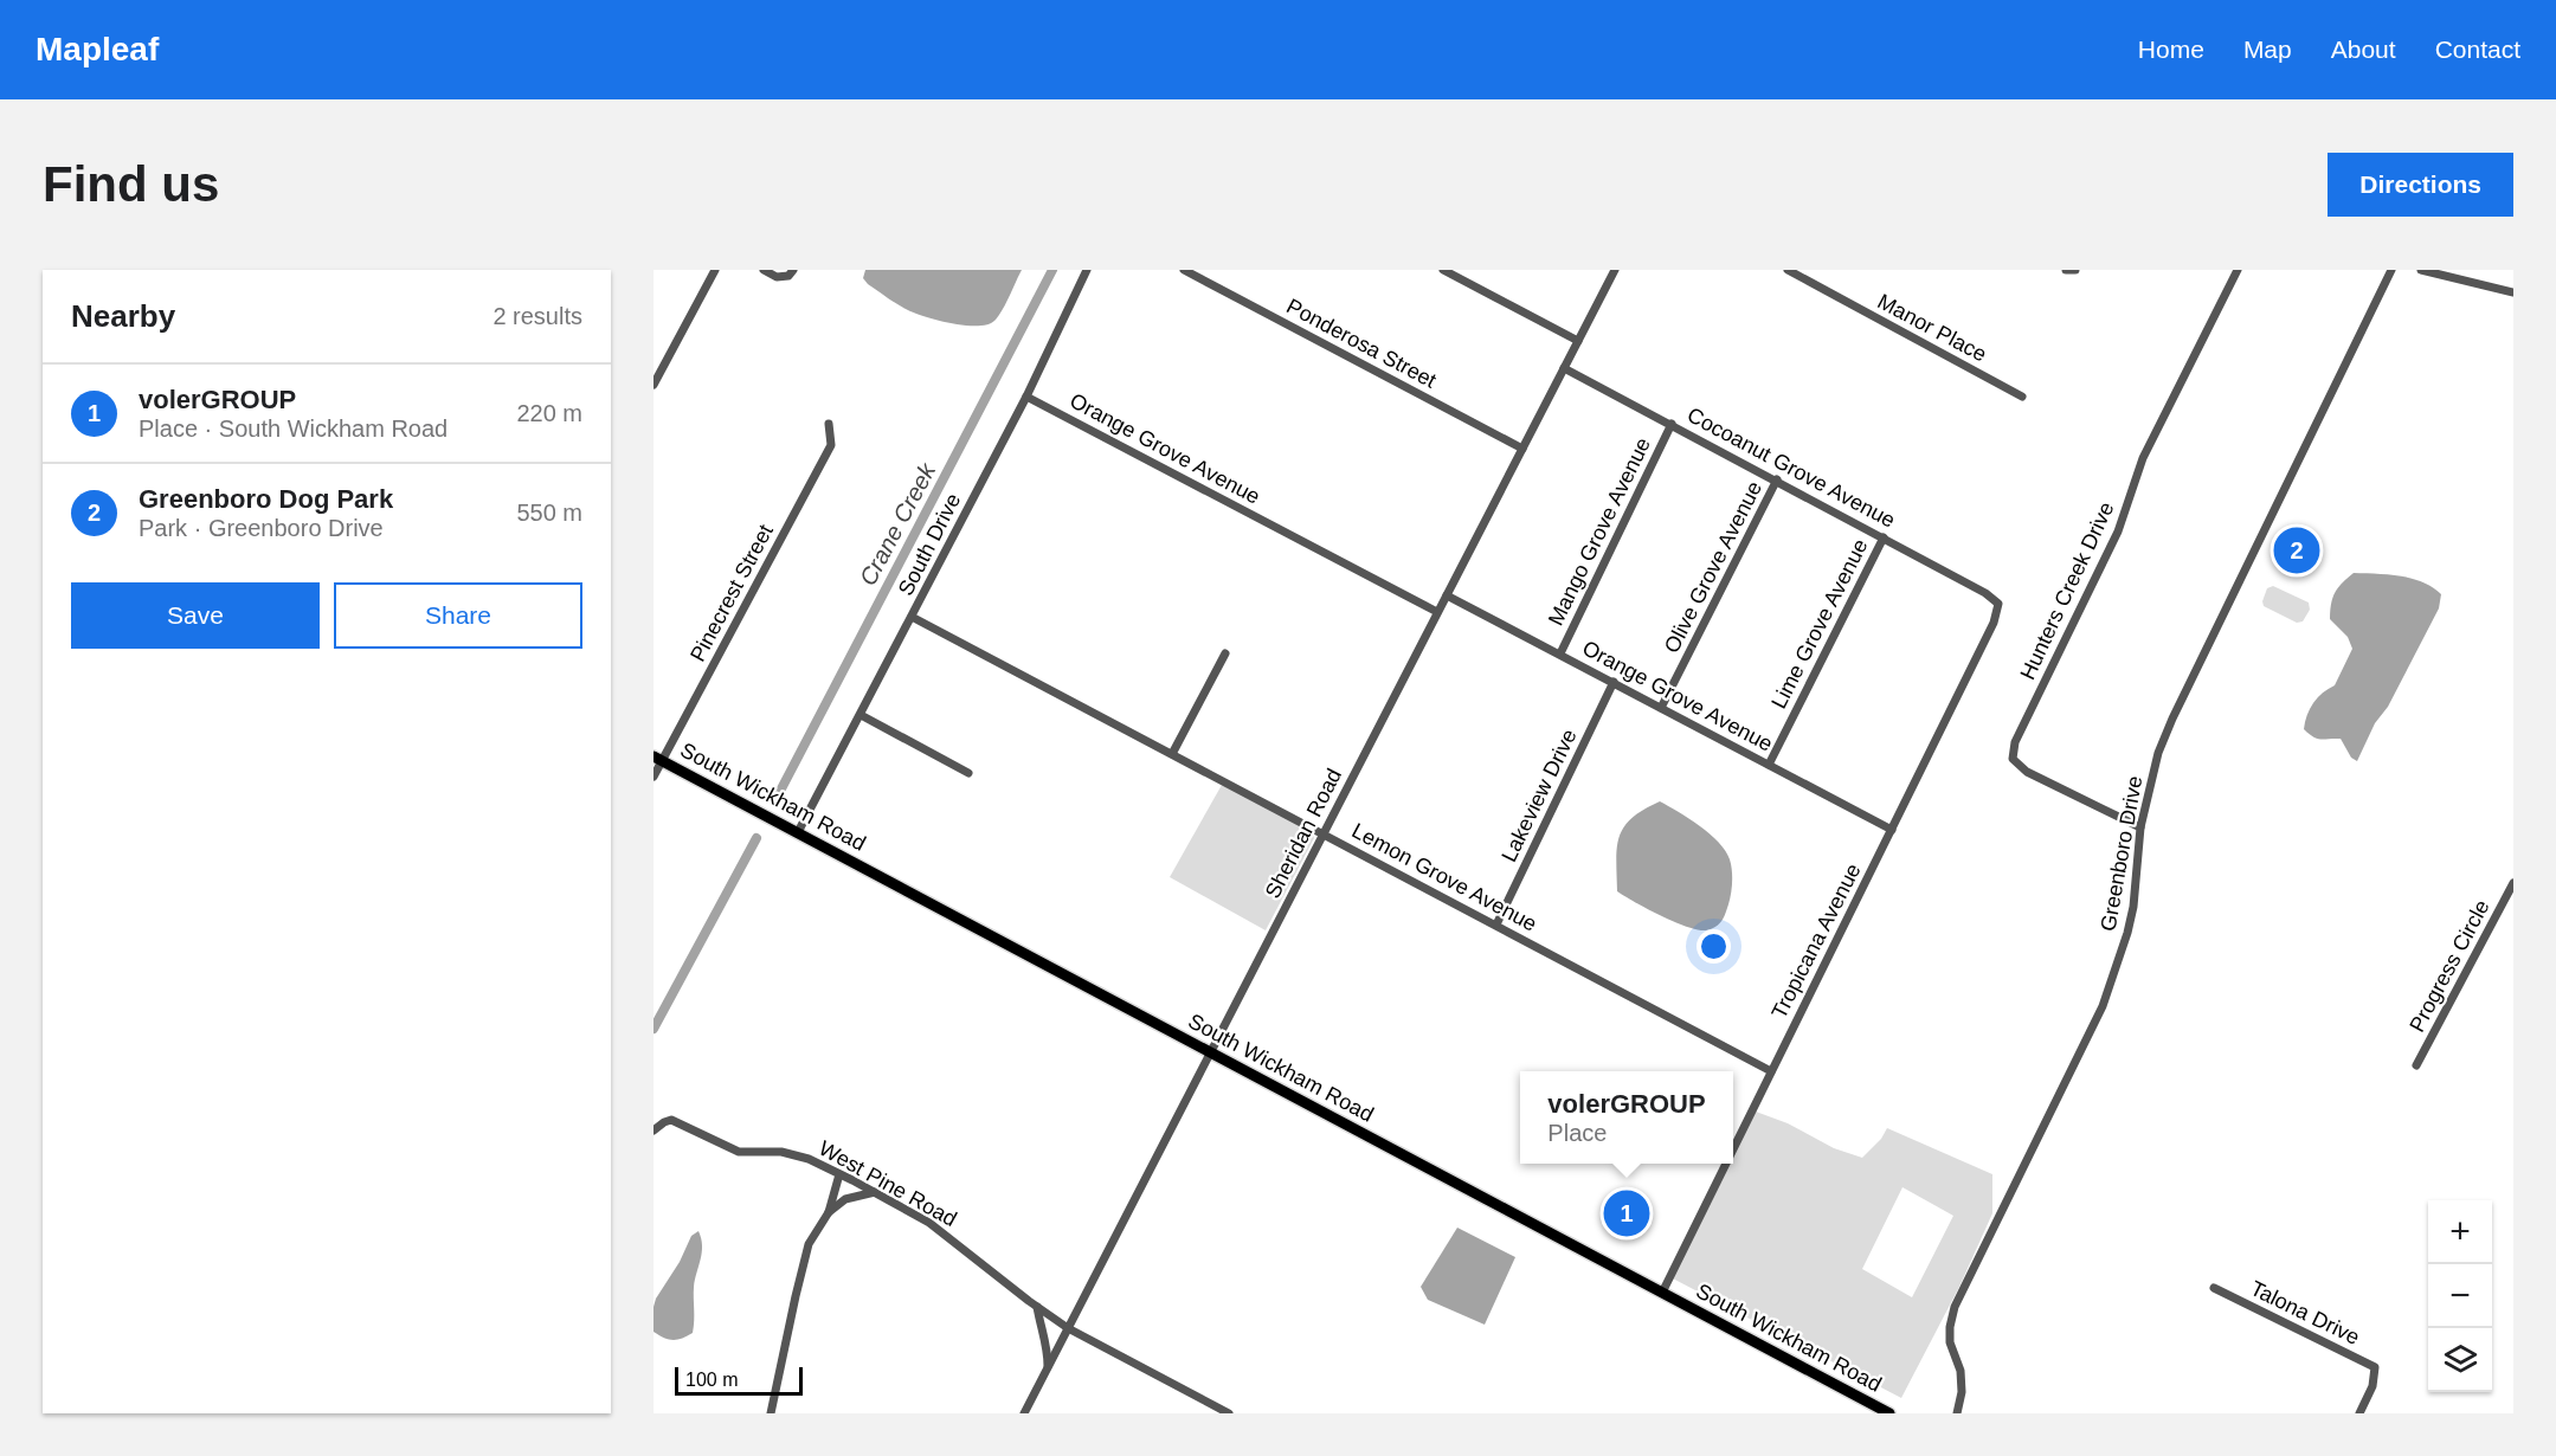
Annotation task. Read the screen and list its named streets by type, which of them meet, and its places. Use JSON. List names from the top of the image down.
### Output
{
  "streets": {
    "main road": ["South Wickham Road"],
    "street": [
      "Manor Place",
      "Ponderosa Street",
      "Orange Grove Avenue",
      "Cocoanut Grove Avenue",
      "Mango Grove Avenue",
      "South Drive",
      "Olive Grove Avenue",
      "Hunters Creek Drive",
      "Pinecrest Street",
      "Lime Grove Avenue",
      "Lakeview Drive",
      "Sheridan Road",
      "Greenboro Drive",
      "Lemon Grove Avenue",
      "Tropicana Avenue",
      "Progress Circle",
      "West Pine Road",
      "Talona Drive"
    ]
  },
  "crossings": [
    ["Ponderosa Street", "Sheridan Road"],
    ["Orange Grove Avenue", "Mango Grove Avenue"],
    ["Orange Grove Avenue", "South Drive"],
    ["Orange Grove Avenue", "Olive Grove Avenue"],
    ["Orange Grove Avenue", "Lime Grove Avenue"],
    ["Orange Grove Avenue", "Lakeview Drive"],
    ["Orange Grove Avenue", "Sheridan Road"],
    ["Orange Grove Avenue", "Tropicana Avenue"],
    ["Cocoanut Grove Avenue", "Mango Grove Avenue"],
    ["Cocoanut Grove Avenue", "Olive Grove Avenue"],
    ["Cocoanut Grove Avenue", "Lime Grove Avenue"],
    ["Cocoanut Grove Avenue", "Sheridan Road"],
    ["Cocoanut Grove Avenue", "Tropicana Avenue"],
    ["South Drive", "South Wickham Road"],
    ["South Drive", "Lemon Grove Avenue"],
    ["Hunters Creek Drive", "Greenboro Drive"],
    ["Pinecrest Street", "South Wickham Road"],
    ["Lakeview Drive", "Lemon Grove Avenue"],
    ["South Wickham Road", "Sheridan Road"],
    ["South Wickham Road", "Tropicana Avenue"],
    ["Sheridan Road", "Lemon Grove Avenue"],
    ["Sheridan Road", "West Pine Road"],
    ["Lemon Grove Avenue", "Tropicana Avenue"]
  ],
  "water": ["Crane Creek"],
  "scale_bar": "100 m",
  "page": {
    "header": "Mapleaf",
    "nav": [
      "Home",
      "Map",
      "About",
      "Contact"
    ],
    "buttons": [
      "Directions",
      ["Save", "Share"]
    ],
    "title": "Find us",
    "heading": ["Nearby", "2 results"],
    "list": [
      {
        "mark": "1",
        "name": "volerGROUP",
        "note": "Place · South Wickham Road",
        "value": "220 m"
      },
      {
        "mark": "2",
        "name": "Greenboro Dog Park",
        "note": "Park · Greenboro Drive",
        "value": "550 m"
      }
    ],
    "pins": ["2", "1"],
    "popup": ["volerGROUP", "Place"],
    "map_buttons": ["+", "−"],
    "scale": "100 m"
  }
}
